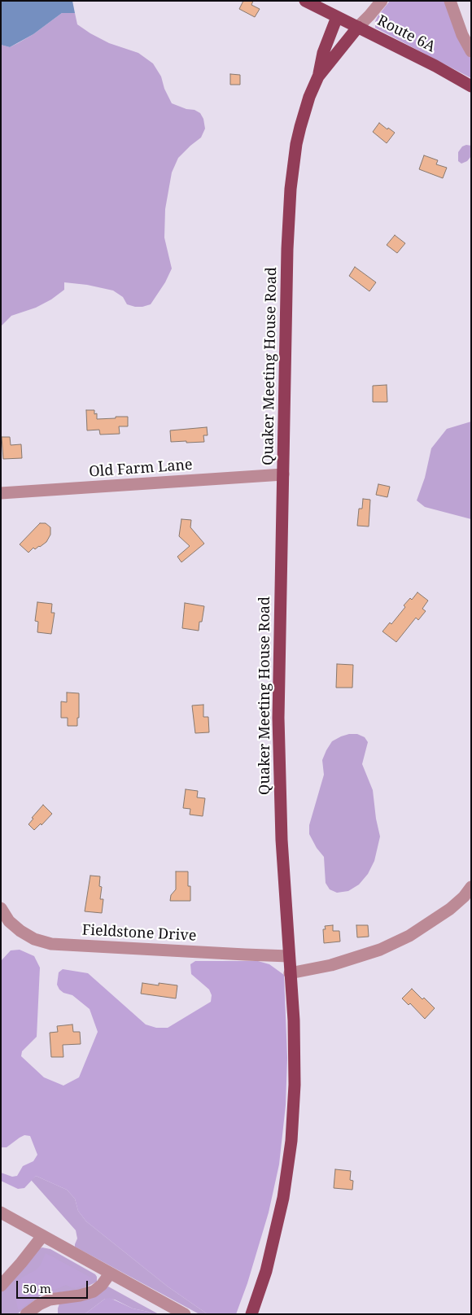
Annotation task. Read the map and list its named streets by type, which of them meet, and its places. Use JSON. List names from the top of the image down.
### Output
{
  "streets": {
    "main road": ["Route 6A", "Quaker Meeting House Road"],
    "street": ["Old Farm Lane", "Fieldstone Drive"]
  },
  "crossings": [
    ["Route 6A", "Quaker Meeting House Road"],
    ["Quaker Meeting House Road", "Old Farm Lane"],
    ["Quaker Meeting House Road", "Fieldstone Drive"]
  ],
  "scale_bar": "50 m"
}
